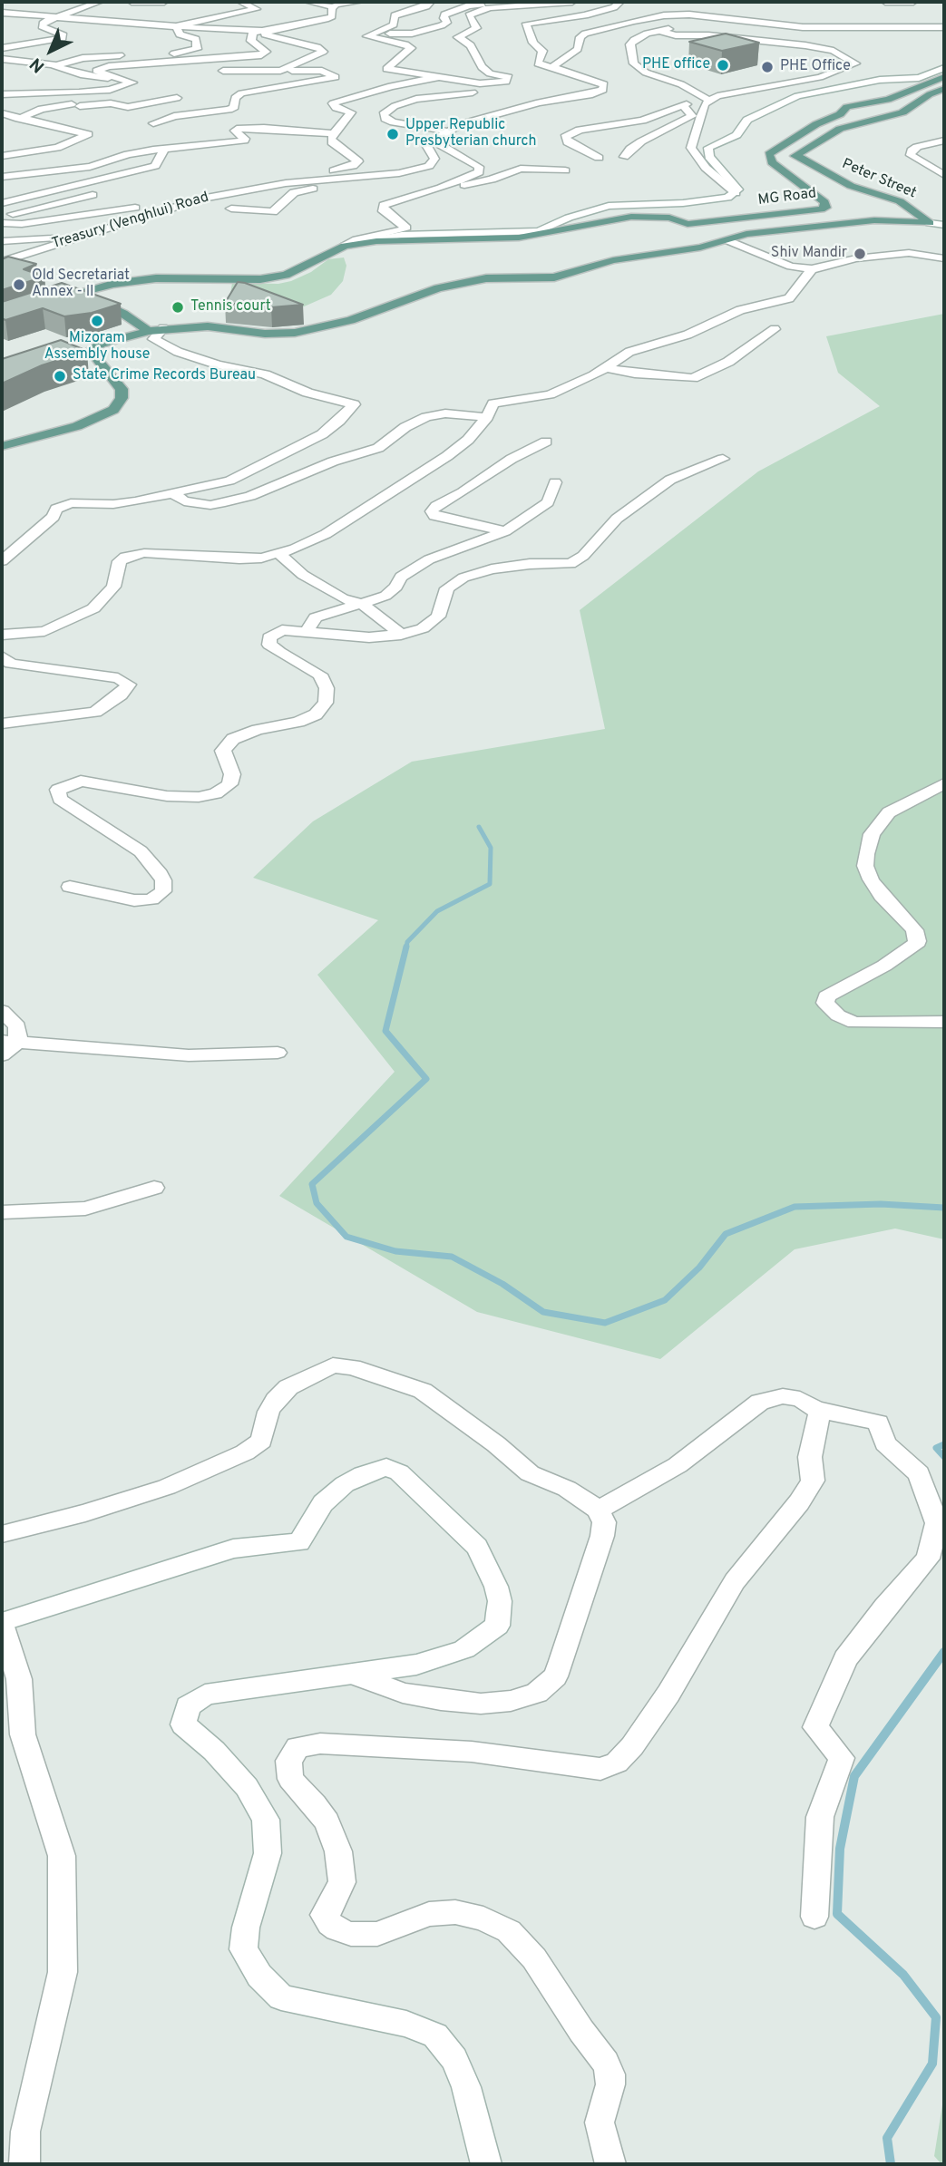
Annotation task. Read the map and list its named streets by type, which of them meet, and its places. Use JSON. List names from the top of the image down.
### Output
{
  "streets": {
    "main road": ["Peter Street", "MG Road"],
    "street": ["Treasury (Venghlui) Road"]
  },
  "places": [
    "PHE office",
    "PHE Office",
    "Upper Republic Presbyterian church",
    "Shiv Mandir",
    "Old Secretariat Annex - II",
    "Tennis court",
    "Mizoram Assembly house",
    "State Crime Records Bureau"
  ],
  "north": "bottom left"
}
